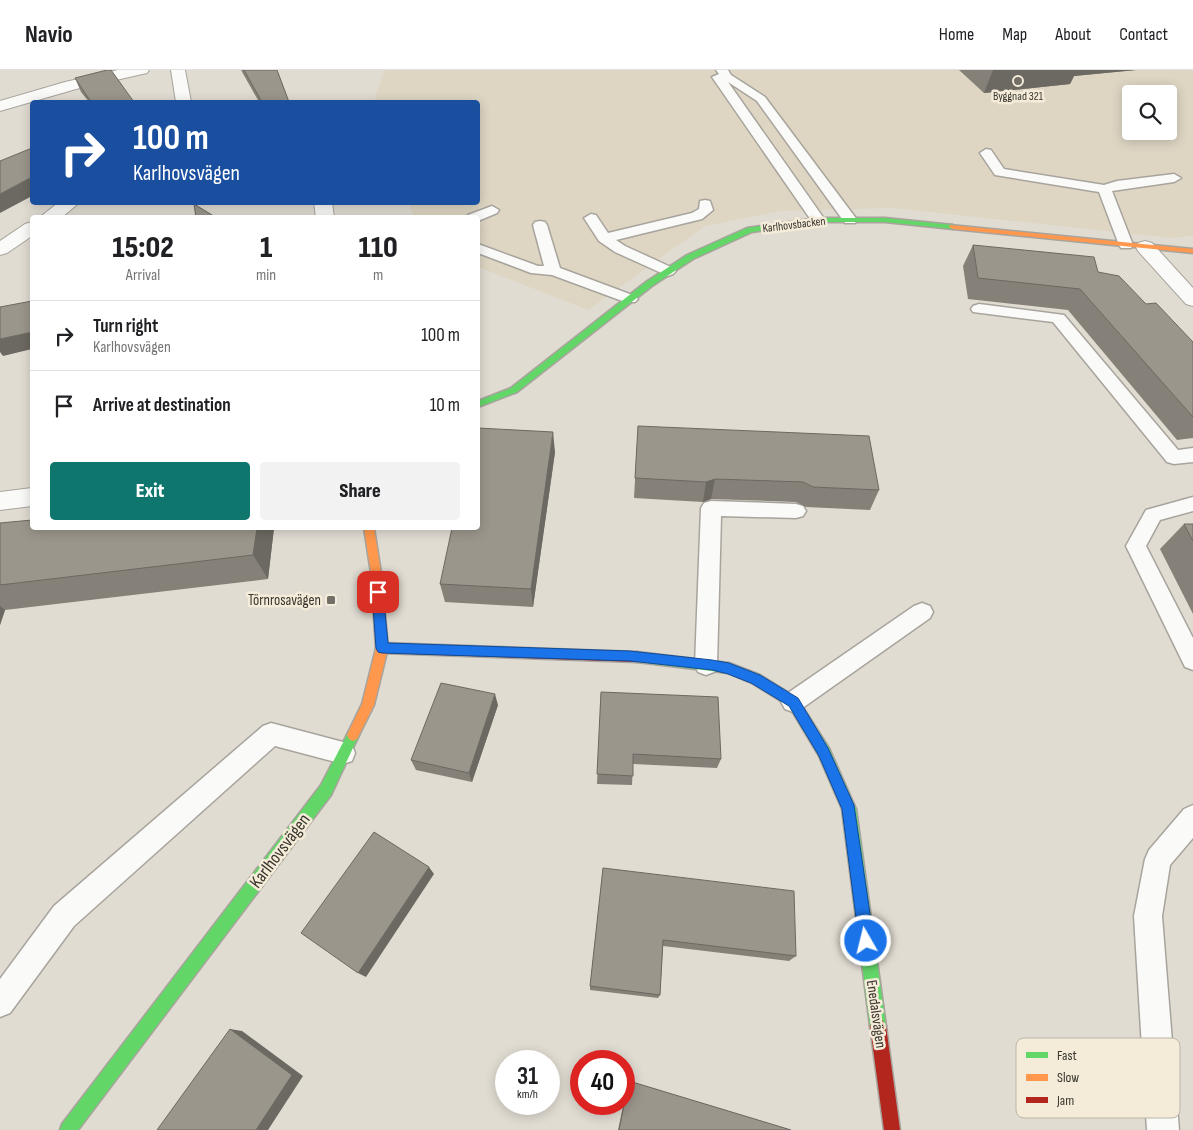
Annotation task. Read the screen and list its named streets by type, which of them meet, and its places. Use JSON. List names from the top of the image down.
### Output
{
  "streets": {
    "street": ["Karlhovsbacken", "Karlhovsvägen", "Enedalsvägen"]
  },
  "crossings": [
    ["Karlhovsvägen", "Enedalsvägen"]
  ],
  "places": {
    "other": ["Byggnad 321"],
    "transit": ["Törnrosavägen"]
  },
  "legend": ["Fast", "Slow", "Jam"],
  "page": {
    "header": "Navio",
    "nav": [
      "Home",
      "Map",
      "About",
      "Contact"
    ],
    "turn": ["100 m", "Karlhovsvägen"],
    "eta": [
      "15:02",
      "Arrival",
      "1",
      "min",
      "110",
      "m"
    ],
    "list": [
      {
        "name": "Turn right",
        "note": "Karlhovsvägen",
        "value": "100 m"
      },
      {
        "name": "Arrive at destination",
        "value": "10 m"
      }
    ],
    "buttons": ["Exit", "Share"],
    "speed": "31 km/h",
    "limit": "40"
  }
}
